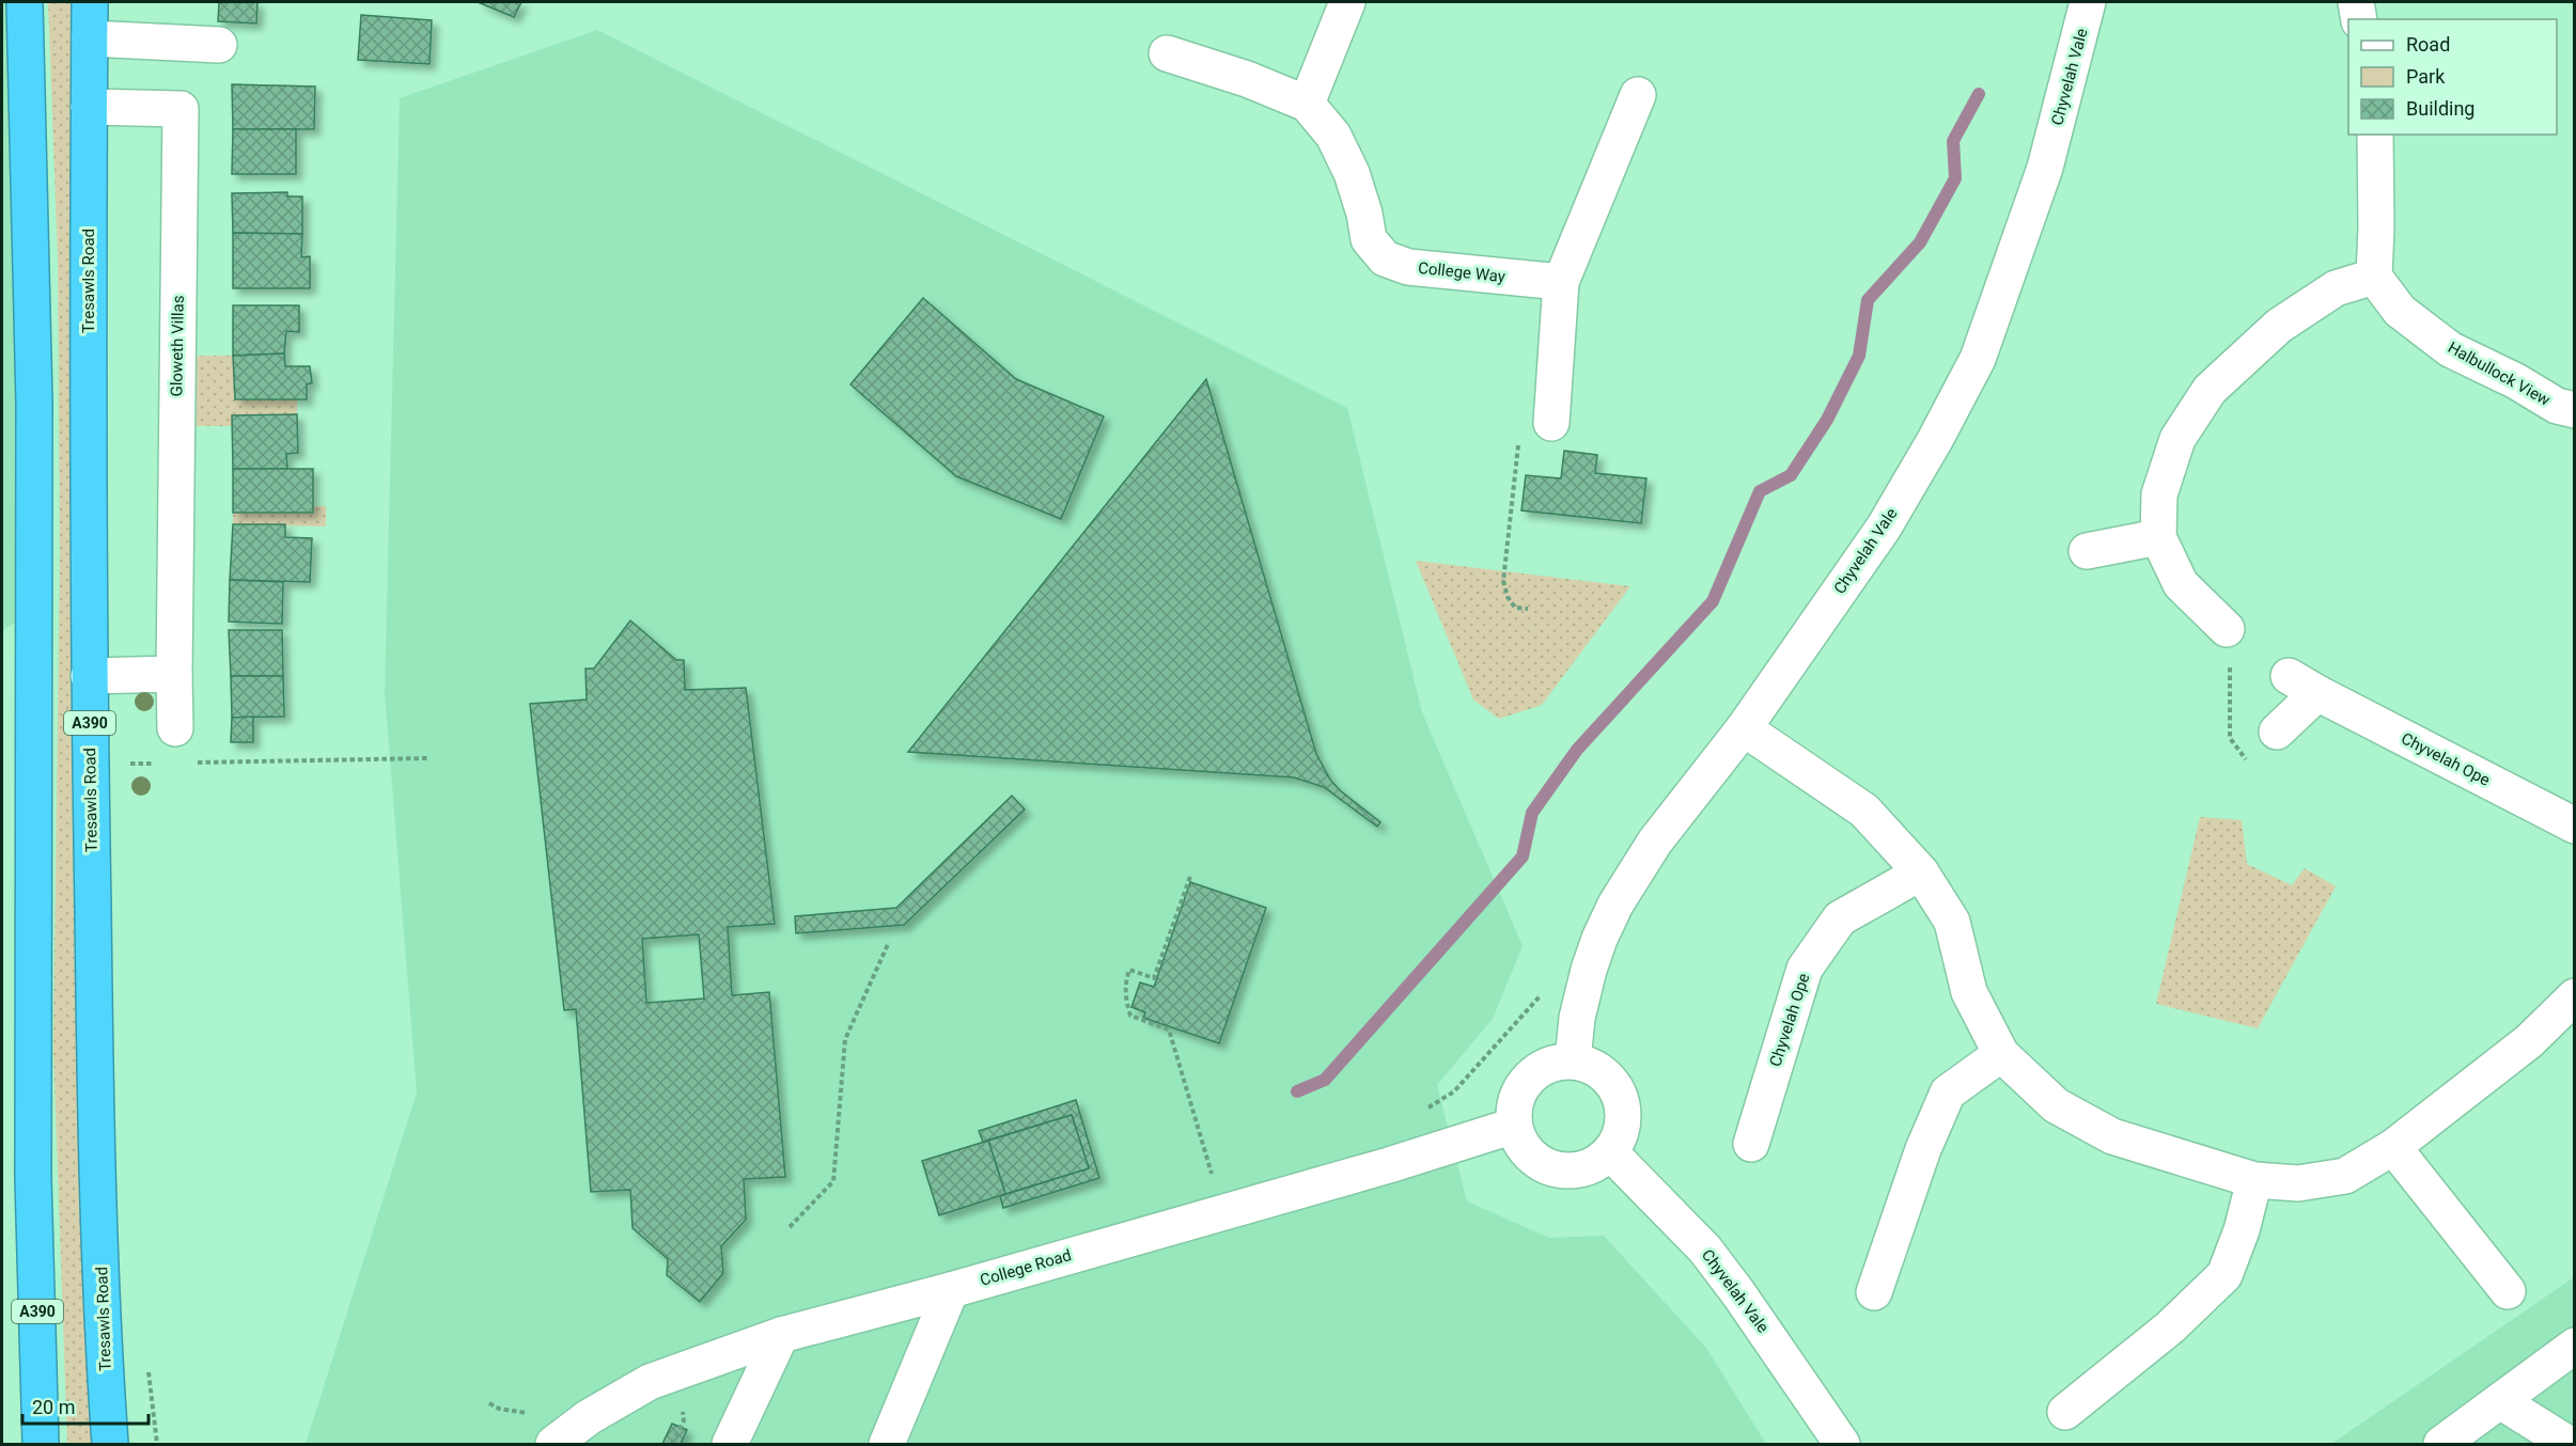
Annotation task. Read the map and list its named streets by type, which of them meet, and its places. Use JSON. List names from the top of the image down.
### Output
{
  "streets": {
    "highway": ["Tresawls Road", "A390"],
    "street": [
      "Chyvelah Vale",
      "College Way",
      "Gloweth Villas",
      "Halbullock View",
      "Chyvelah Ope",
      "College Road"
    ]
  },
  "crossings": [
    ["Chyvelah Vale", "College Road"],
    ["Tresawls Road", "Gloweth Villas"]
  ],
  "legend": ["Road", "Park", "Building"],
  "scale_bar": "20 m"
}
